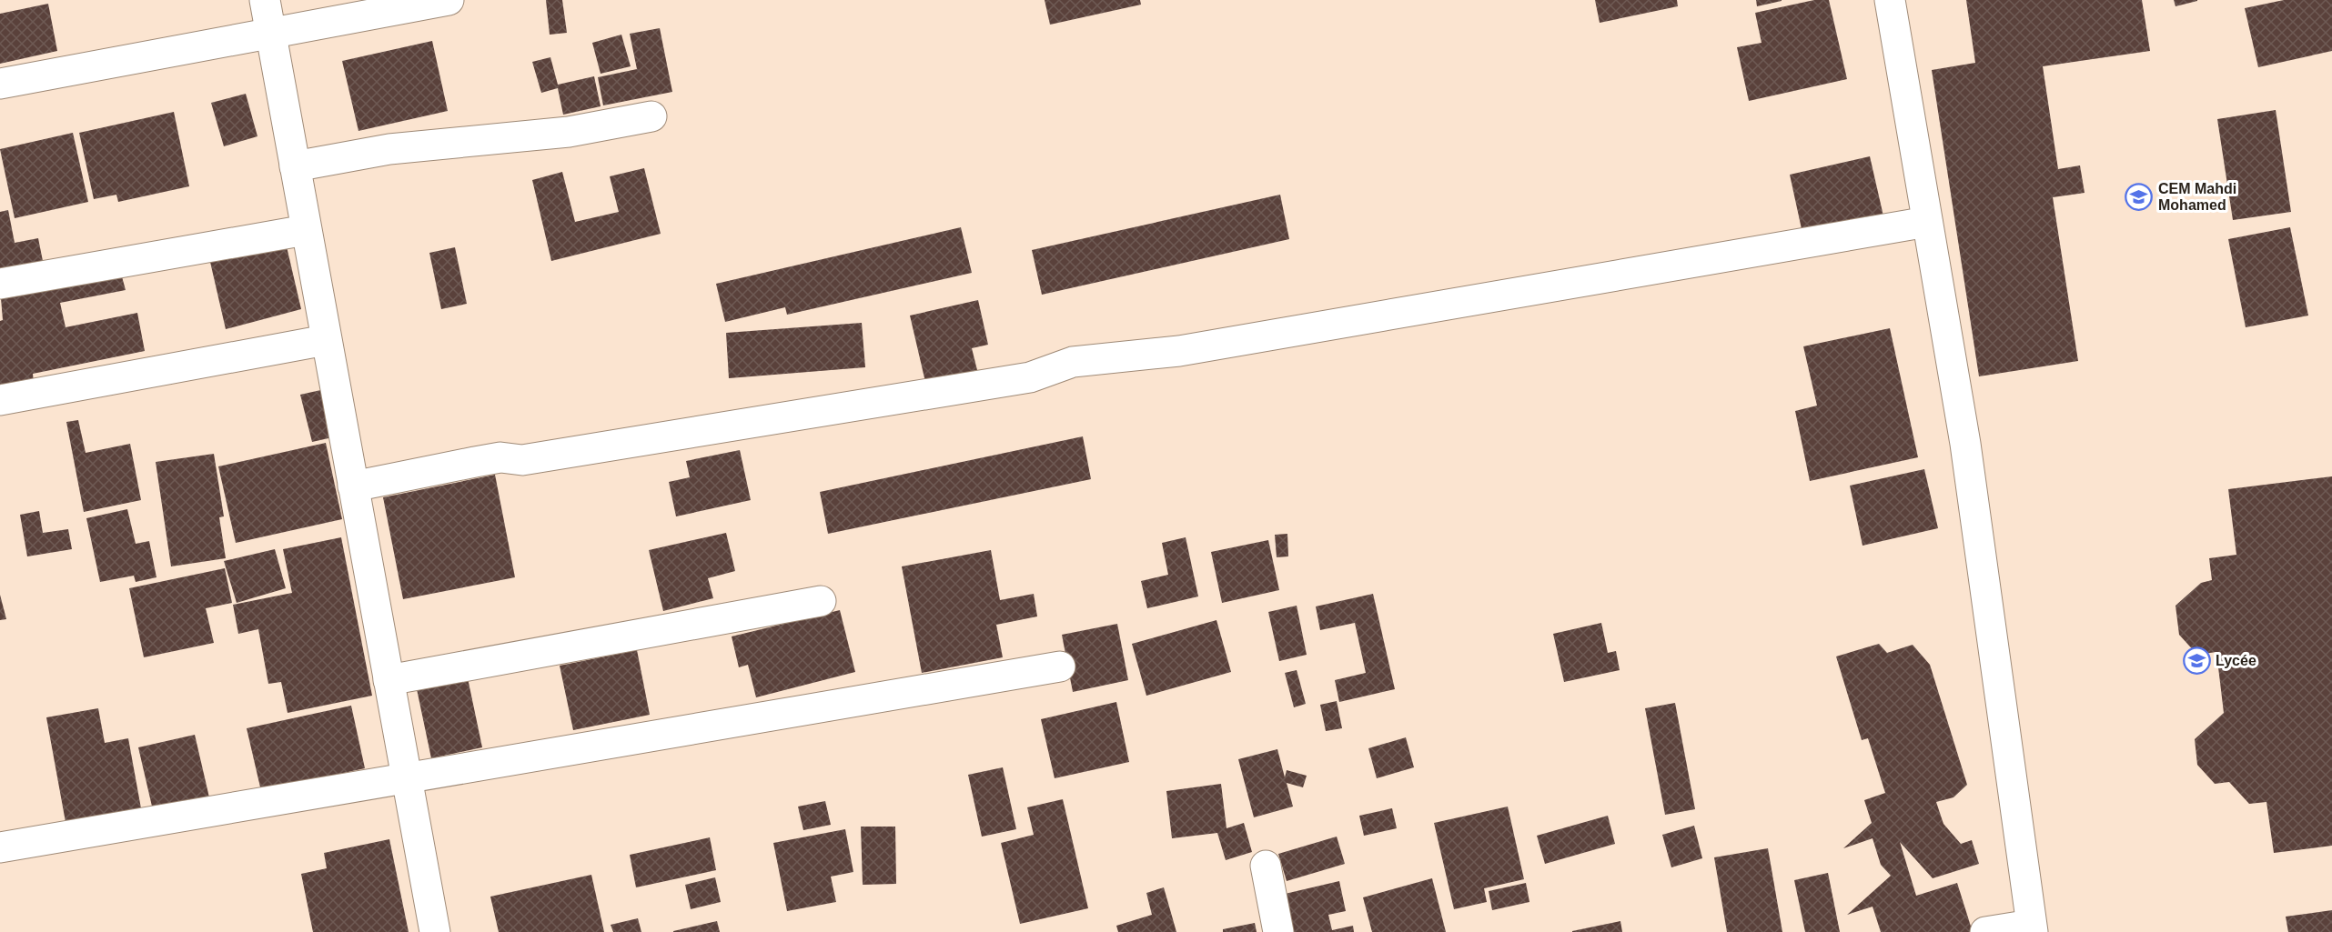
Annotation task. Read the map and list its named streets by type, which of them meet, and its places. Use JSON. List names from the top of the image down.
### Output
{
  "places": {
    "school or university": ["CEM Mahdi Mohamed", "Lycée"]
  }
}
